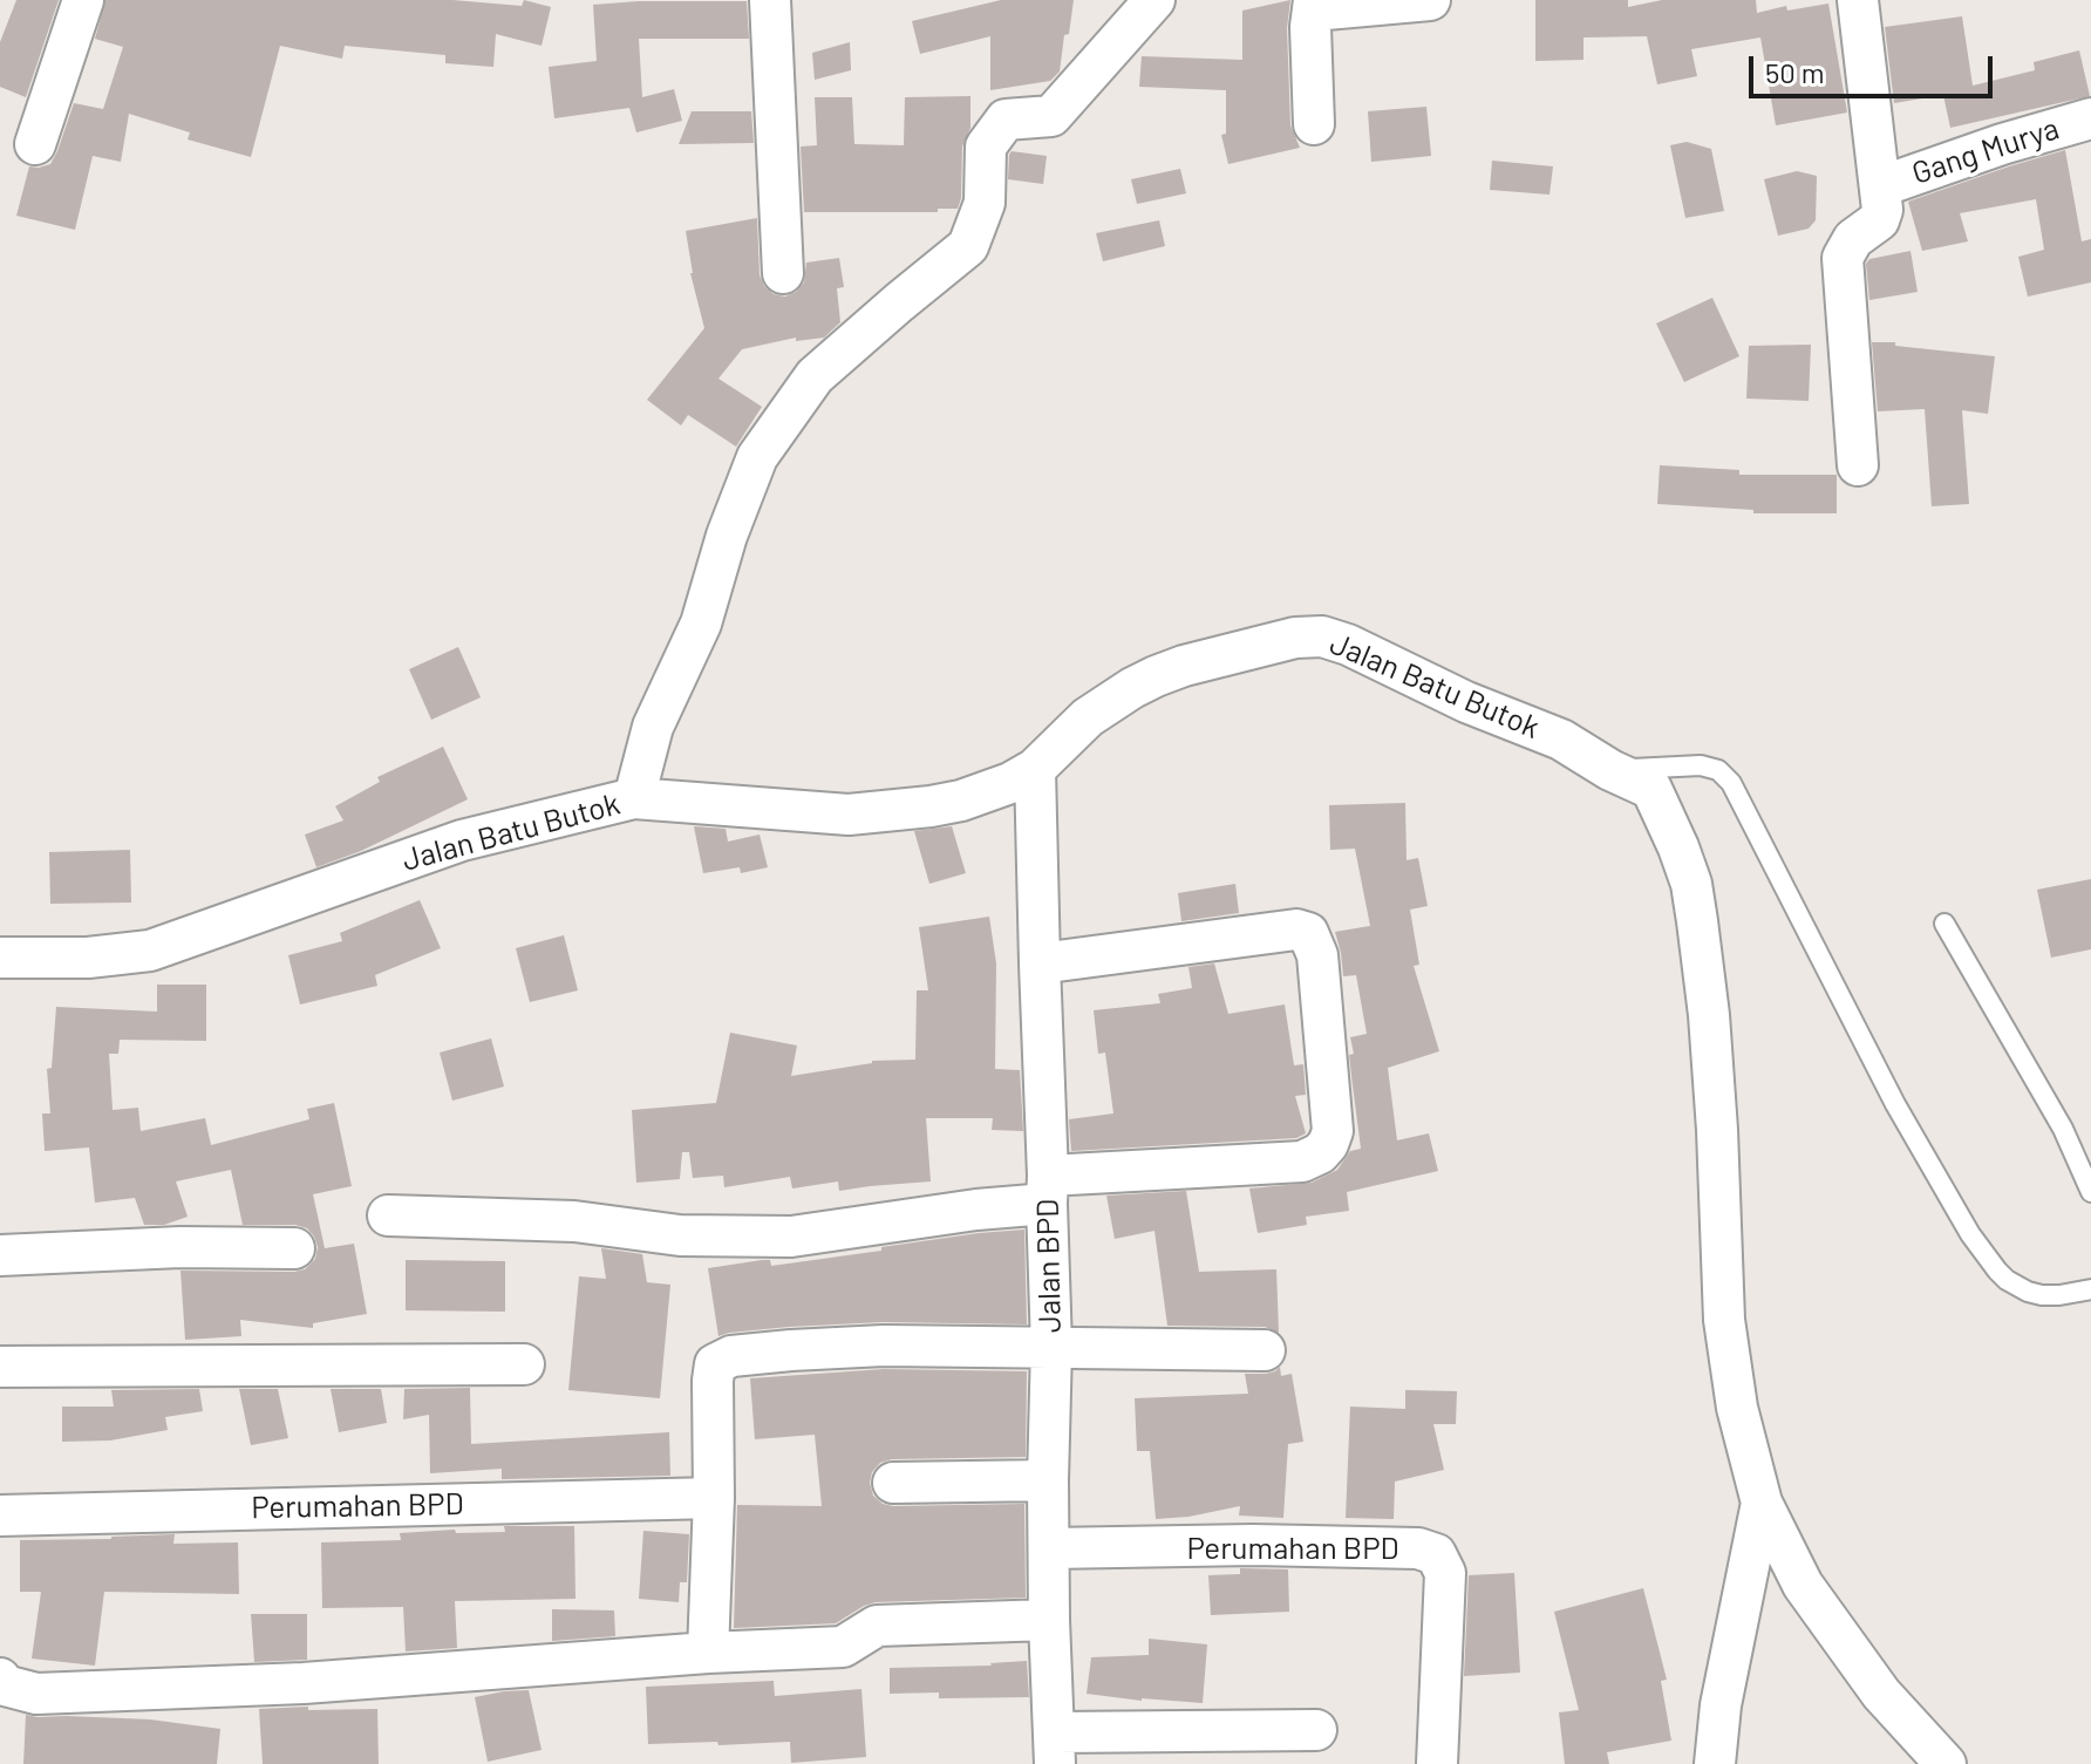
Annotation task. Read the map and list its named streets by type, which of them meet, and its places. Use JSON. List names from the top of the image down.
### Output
{
  "streets": {
    "street": [
      "Gang Murya",
      "Jalan Batu Butok",
      "Jalan BPD",
      "Perumahan BPD"
    ]
  },
  "crossings": [
    ["Jalan Batu Butok", "Jalan BPD"],
    ["Jalan BPD", "Perumahan BPD"]
  ],
  "scale_bar": "50 m"
}
